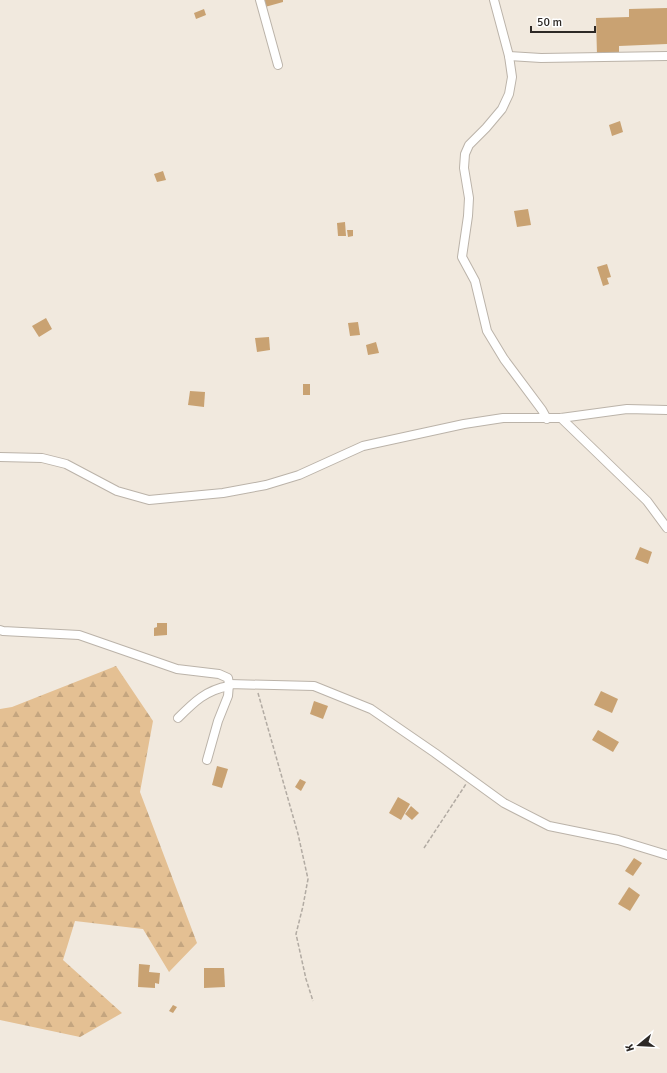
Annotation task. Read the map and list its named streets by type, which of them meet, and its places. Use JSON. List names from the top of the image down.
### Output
{
  "scale_bar": "50 m",
  "north": "left"
}
